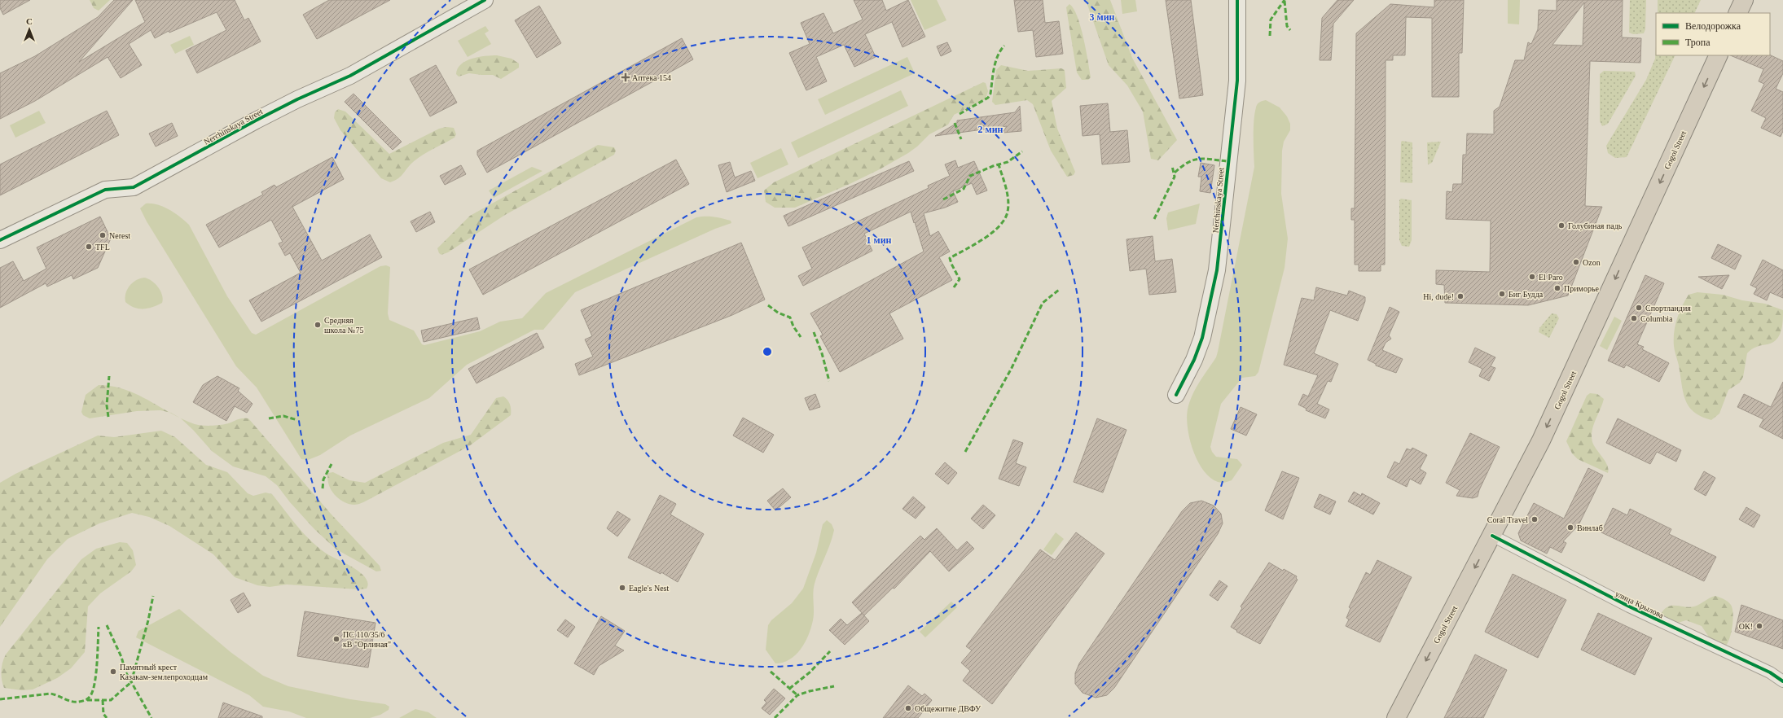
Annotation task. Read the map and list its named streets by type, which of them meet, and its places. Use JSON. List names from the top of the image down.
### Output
{
  "streets": {
    "highway": ["Gogol Street"],
    "street": ["Nerchinskaya Street", "улица Крылова"]
  },
  "crossings": [
    ["Gogol Street", "улица Крылова"]
  ],
  "one_way": ["Gogol Street"],
  "places": {
    "health": ["Аптека 154"],
    "other": [
      "Голубиная падь",
      "Nerest",
      "TFL",
      "Ozon",
      "El Paro",
      "Приморье",
      "Биг Будда",
      "Hi, dude!",
      "Спортландия",
      "Columbia",
      "Средняя школа №75",
      "Coral Travel",
      "Винлаб",
      "Eagle's Nest",
      "ОК!",
      "ПС 110/35/6 кВ \"Орлиная\"",
      "Памятный крест Казакам-землепроходцам",
      "Общежитие ДВФУ"
    ]
  },
  "legend": ["Велодорожка", "Тропа"],
  "north": "top",
  "rings": ["3 мин", "2 мин", "1 мин"]
}
